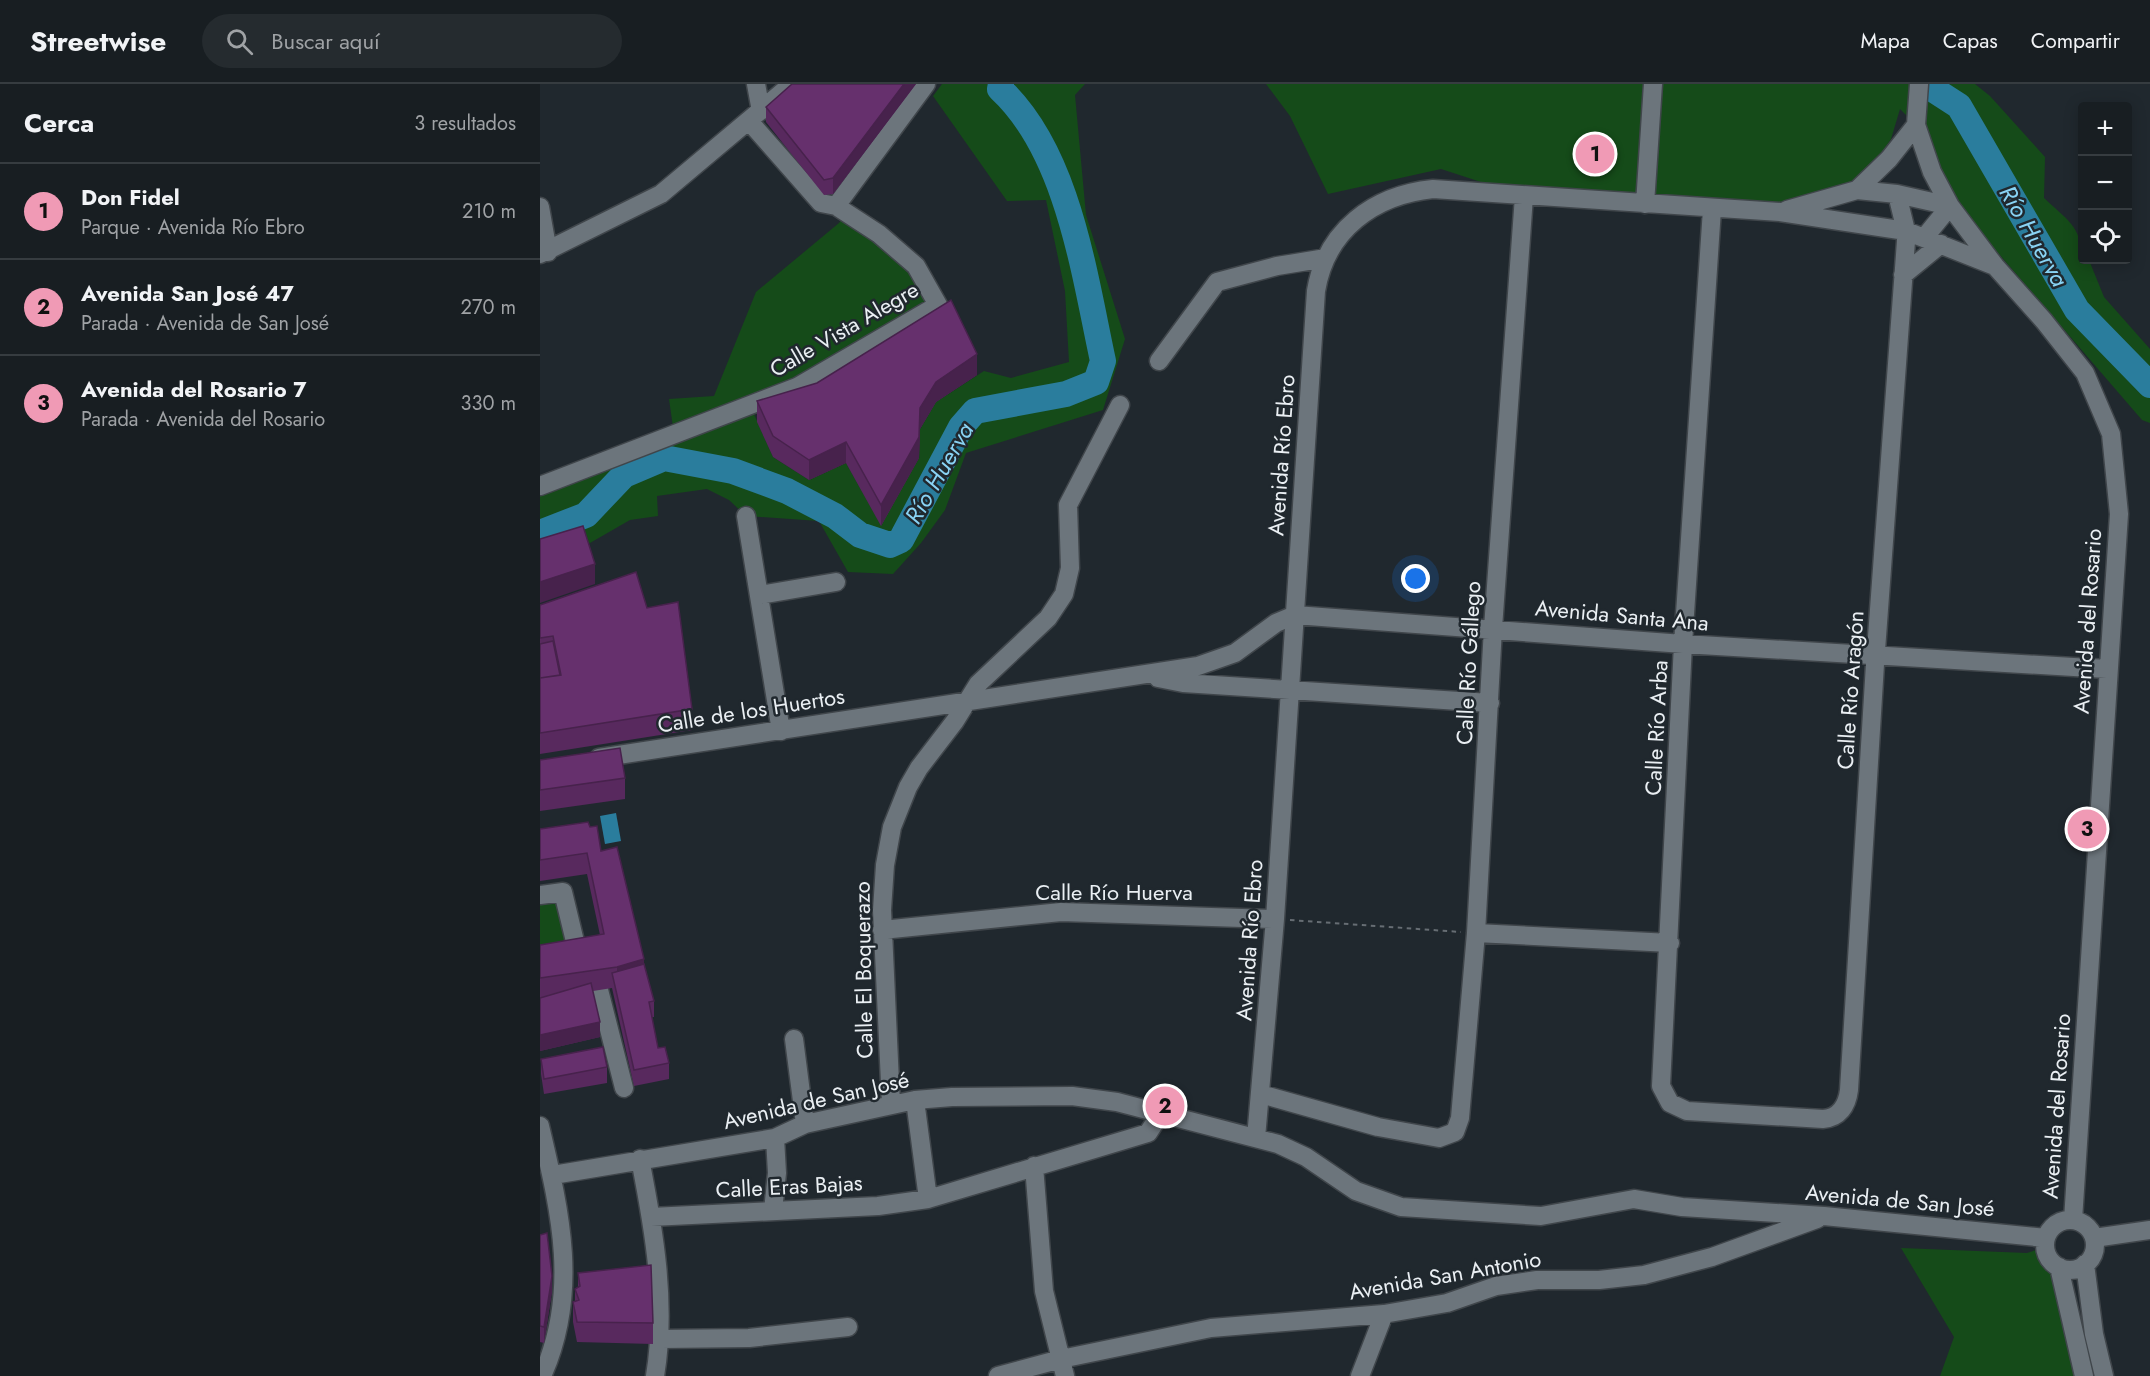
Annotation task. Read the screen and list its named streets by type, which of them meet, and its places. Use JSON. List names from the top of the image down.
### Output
{
  "streets": {
    "street": [
      "Calle Vista Alegre",
      "Avenida Río Ebro",
      "Avenida Santa Ana",
      "Avenida del Rosario",
      "Calle Río Gállego",
      "Calle Río Aragón",
      "Calle de los Huertos",
      "Calle Río Arba",
      "Calle Río Huerva",
      "Calle El Boquerazo",
      "Avenida de San José",
      "Calle Eras Bajas",
      "Avenida San Antonio"
    ]
  },
  "crossings": [
    ["Avenida Río Ebro", "Avenida Santa Ana"],
    ["Avenida Río Ebro", "Avenida del Rosario"],
    ["Avenida Río Ebro", "Calle Río Gállego"],
    ["Avenida Río Ebro", "Calle Río Aragón"],
    ["Avenida Río Ebro", "Calle Río Arba"],
    ["Avenida Río Ebro", "Calle Río Huerva"],
    ["Avenida Río Ebro", "Avenida de San José"],
    ["Avenida Santa Ana", "Avenida del Rosario"],
    ["Avenida Santa Ana", "Calle Río Gállego"],
    ["Avenida Santa Ana", "Calle Río Aragón"],
    ["Avenida Santa Ana", "Calle Río Arba"],
    ["Avenida del Rosario", "Avenida de San José"],
    ["Calle Río Aragón", "Calle Río Arba"],
    ["Calle de los Huertos", "Calle El Boquerazo"],
    ["Calle Río Huerva", "Calle El Boquerazo"],
    ["Calle El Boquerazo", "Avenida de San José"],
    ["Avenida de San José", "Calle Eras Bajas"],
    ["Avenida de San José", "Avenida San Antonio"]
  ],
  "water": ["Río Huerva"],
  "page": {
    "header": "Streetwise",
    "search": "Buscar aquí",
    "nav": ["Mapa", "Capas", "Compartir"],
    "heading": ["Cerca", "3 resultados"],
    "map_buttons": ["+", "−"],
    "pins": ["1", "3", "2"],
    "list": [
      {
        "mark": "1",
        "name": "Don Fidel",
        "note": "Parque · Avenida Río Ebro",
        "value": "210 m"
      },
      {
        "mark": "2",
        "name": "Avenida San José 47",
        "note": "Parada · Avenida de San José",
        "value": "270 m"
      },
      {
        "mark": "3",
        "name": "Avenida del Rosario 7",
        "note": "Parada · Avenida del Rosario",
        "value": "330 m"
      }
    ]
  }
}
